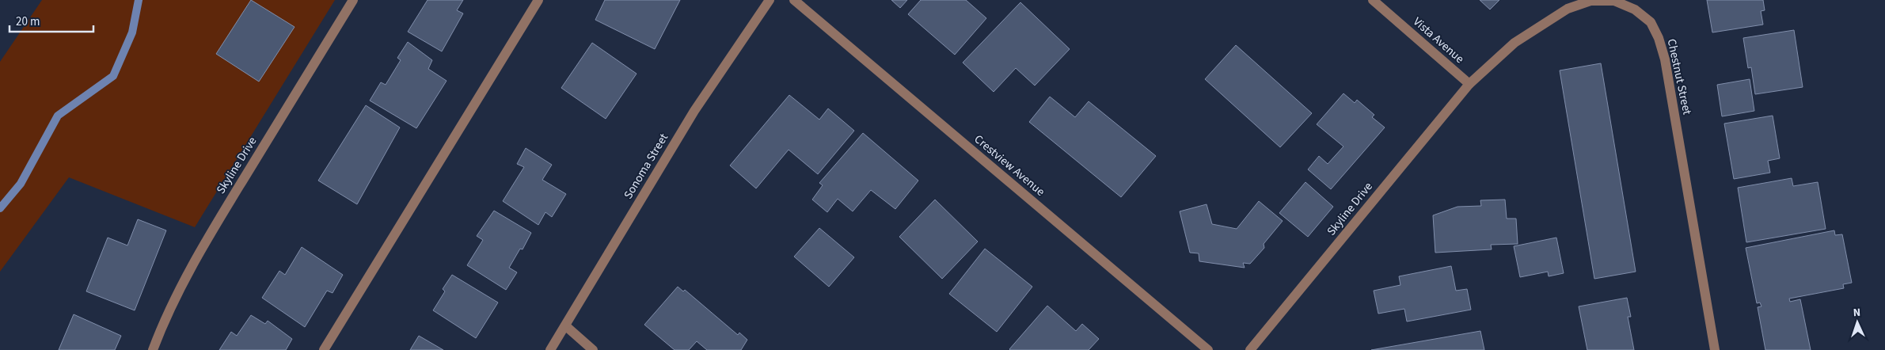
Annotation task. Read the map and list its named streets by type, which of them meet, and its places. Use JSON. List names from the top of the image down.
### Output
{
  "streets": {
    "street": [
      "Vista Avenue",
      "Chestnut Street",
      "Skyline Drive",
      "Crestview Avenue",
      "Sonoma Street"
    ]
  },
  "crossings": [
    ["Vista Avenue", "Chestnut Street"],
    ["Vista Avenue", "Skyline Drive"],
    ["Chestnut Street", "Skyline Drive"]
  ],
  "scale_bar": "20 m",
  "north": "top"
}
